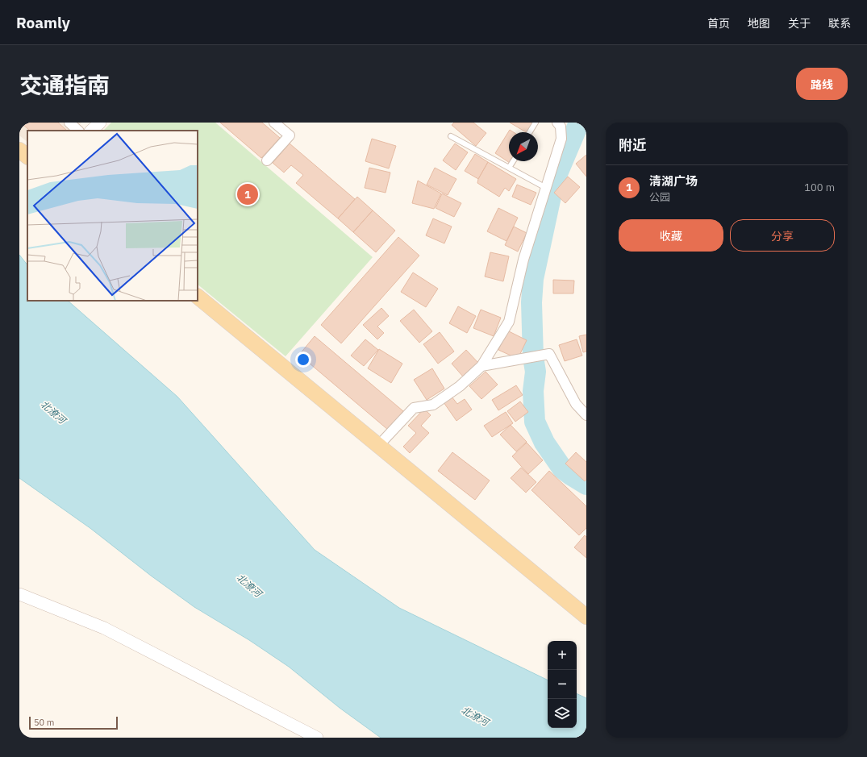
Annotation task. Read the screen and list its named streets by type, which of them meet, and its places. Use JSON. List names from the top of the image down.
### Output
{
  "water": ["北潦河"],
  "scale_bar": "50 m",
  "north": "bottom left",
  "page": {
    "header": "Roamly",
    "nav": [
      "首页",
      "地图",
      "关于",
      "联系"
    ],
    "title": "交通指南",
    "buttons": [
      "路线",
      ["收藏", "分享"]
    ],
    "heading": "附近",
    "list": [
      {
        "mark": "1",
        "name": "清湖广场",
        "note": "公园",
        "value": "100 m"
      }
    ],
    "pins": "1",
    "map_buttons": ["+", "−"],
    "scale": "50 m"
  }
}
